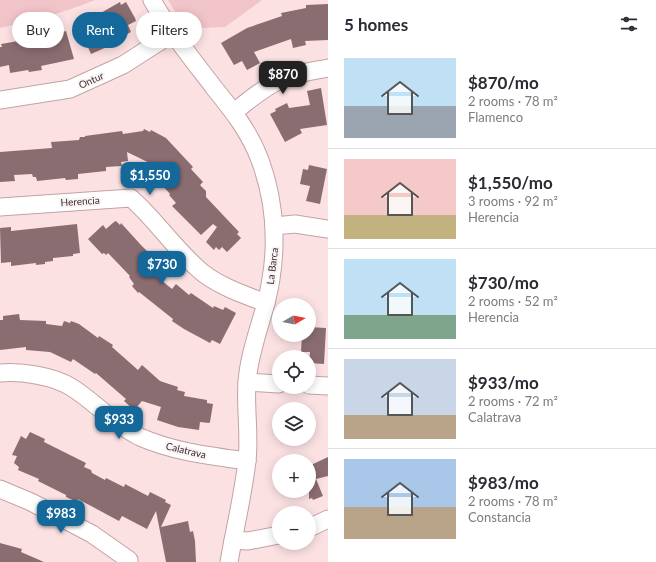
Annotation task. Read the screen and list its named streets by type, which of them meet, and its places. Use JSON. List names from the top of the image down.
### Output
{
  "streets": {
    "street": [
      "Ontur",
      "Herencia",
      "La Barca",
      "Calatrava"
    ]
  },
  "crossings": [
    ["Herencia", "La Barca"],
    ["La Barca", "Calatrava"]
  ],
  "north": "right",
  "page": {
    "heading": "5 homes",
    "chip": ["Buy", "Rent", "Filters"],
    "list": [
      {
        "name": "$870/mo",
        "note": "2 rooms · 78 m² · Flamenco"
      },
      {
        "name": "$1,550/mo",
        "note": "3 rooms · 92 m² · Herencia"
      },
      {
        "name": "$730/mo",
        "note": "2 rooms · 52 m² · Herencia"
      },
      {
        "name": "$933/mo",
        "note": "2 rooms · 72 m² · Calatrava"
      },
      {
        "name": "$983/mo",
        "note": "2 rooms · 78 m² · Constancia"
      }
    ],
    "price": [
      "$870",
      "$1,550",
      "$730",
      "$933",
      "$983"
    ],
    "map_buttons": ["+", "−"]
  }
}
